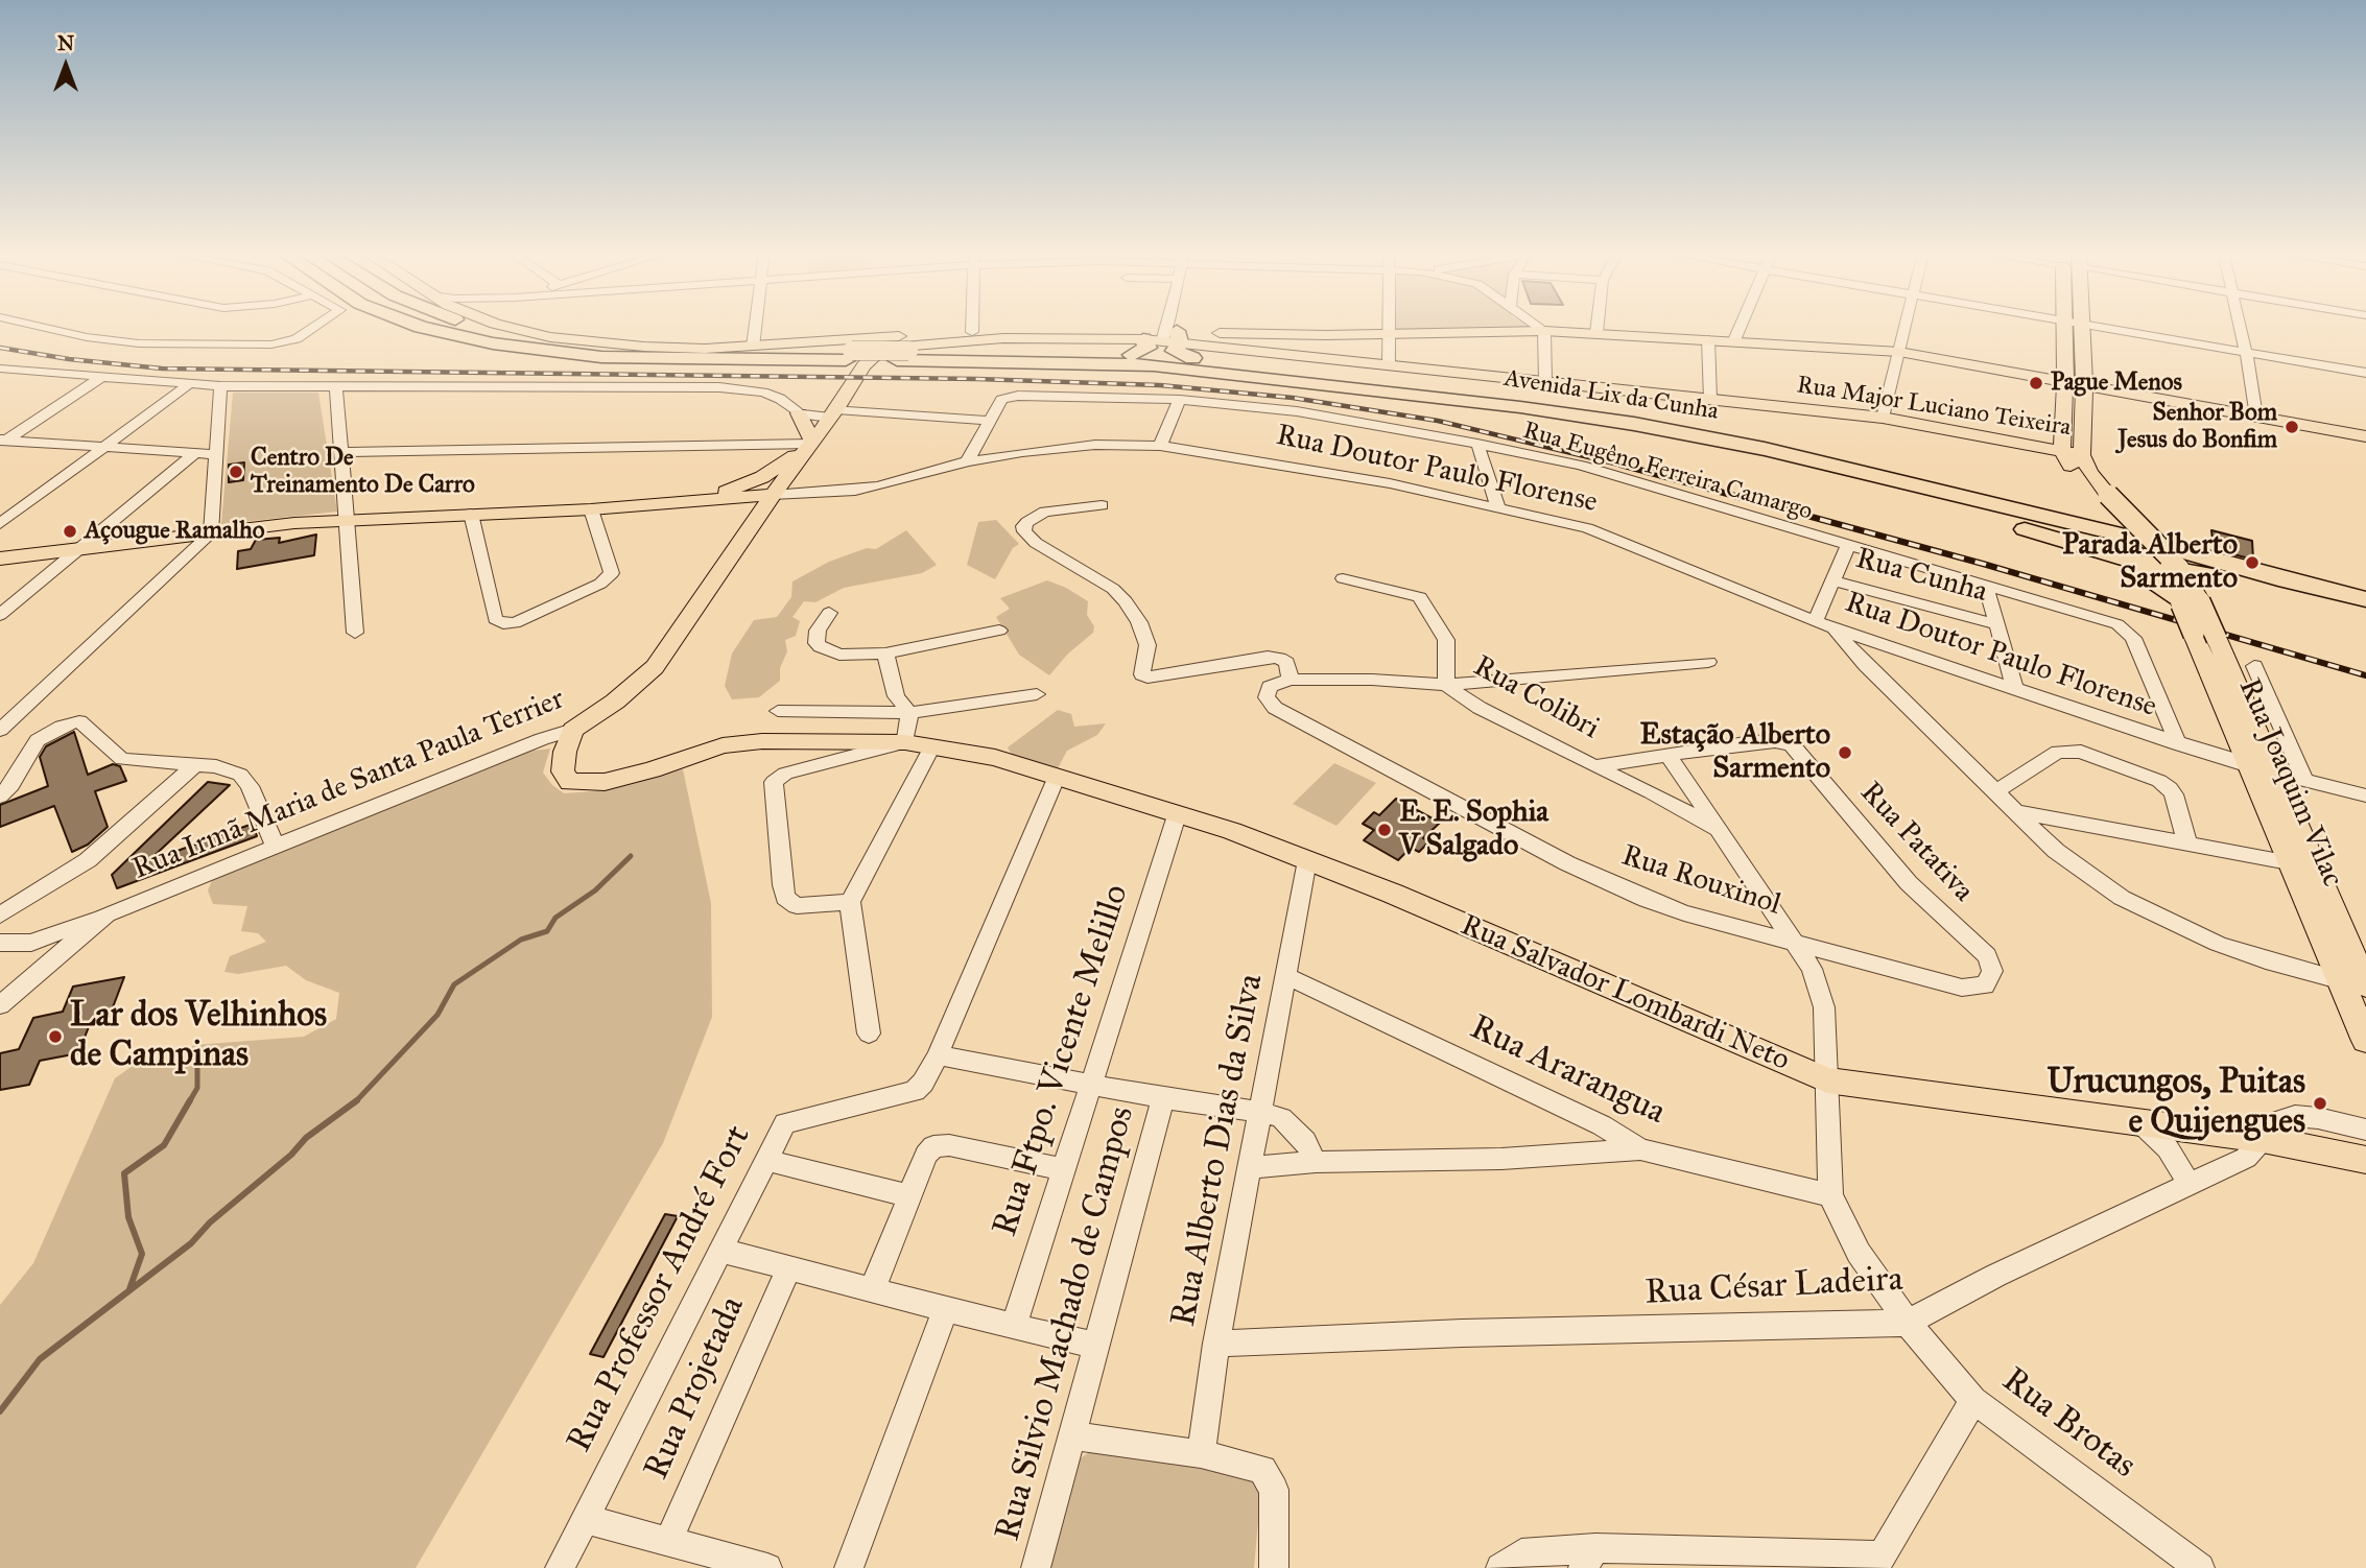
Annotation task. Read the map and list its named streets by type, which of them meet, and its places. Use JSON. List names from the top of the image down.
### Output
{
  "streets": {
    "highway": ["Avenida Lix da Cunha"],
    "main road": [
      "Rua Major Luciano Teixeira",
      "Rua Joaquim Vilac",
      "Rua Irmã Maria de Santa Paula Terrier",
      "Rua Salvador Lombardi Neto"
    ],
    "street": [
      "Rua Doutor Paulo Florense",
      "Rua Eugêno Ferreira Camargo",
      "Rua Cunha",
      "Rua Colibri",
      "Rua Patativa",
      "Rua Rouxinol",
      "Rua Ftpo. Vicente Melillo",
      "Rua Ararangua",
      "Rua Alberto Dias da Silva",
      "Rua César Ladeira",
      "Rua Professor André Fort",
      "Rua Silvio Machado de Campos",
      "Rua Projetada",
      "Rua Brotas"
    ]
  },
  "crossings": [
    ["Avenida Lix da Cunha", "Rua Major Luciano Teixeira"],
    ["Rua Major Luciano Teixeira", "Rua Joaquim Vilac"],
    ["Rua Major Luciano Teixeira", "Rua Irmã Maria de Santa Paula Terrier"],
    ["Rua Doutor Paulo Florense", "Rua Eugêno Ferreira Camargo"],
    ["Rua Doutor Paulo Florense", "Rua Joaquim Vilac"],
    ["Rua Doutor Paulo Florense", "Rua Irmã Maria de Santa Paula Terrier"],
    ["Rua Colibri", "Rua Rouxinol"],
    ["Rua Irmã Maria de Santa Paula Terrier", "Rua Salvador Lombardi Neto"],
    ["Rua Patativa", "Rua Rouxinol"],
    ["Rua Salvador Lombardi Neto", "Rua Ftpo. Vicente Melillo"],
    ["Rua Salvador Lombardi Neto", "Rua Alberto Dias da Silva"],
    ["Rua Salvador Lombardi Neto", "Rua César Ladeira"],
    ["Rua Ararangua", "Rua Alberto Dias da Silva"],
    ["Rua Alberto Dias da Silva", "Rua César Ladeira"],
    ["Rua César Ladeira", "Rua Brotas"]
  ],
  "places": [
    "Pague Menos",
    "Senhor Bom Jesus do Bonfim",
    "Centro De Treinamento De Carro",
    "Açougue Ramalho",
    "Parada Alberto Sarmento",
    "Estação Alberto Sarmento",
    "E. E. Sophia V Salgado",
    "Lar dos Velhinhos de Campinas",
    "Urucungos, Puitas e Quijengues"
  ],
  "north": "top"
}
